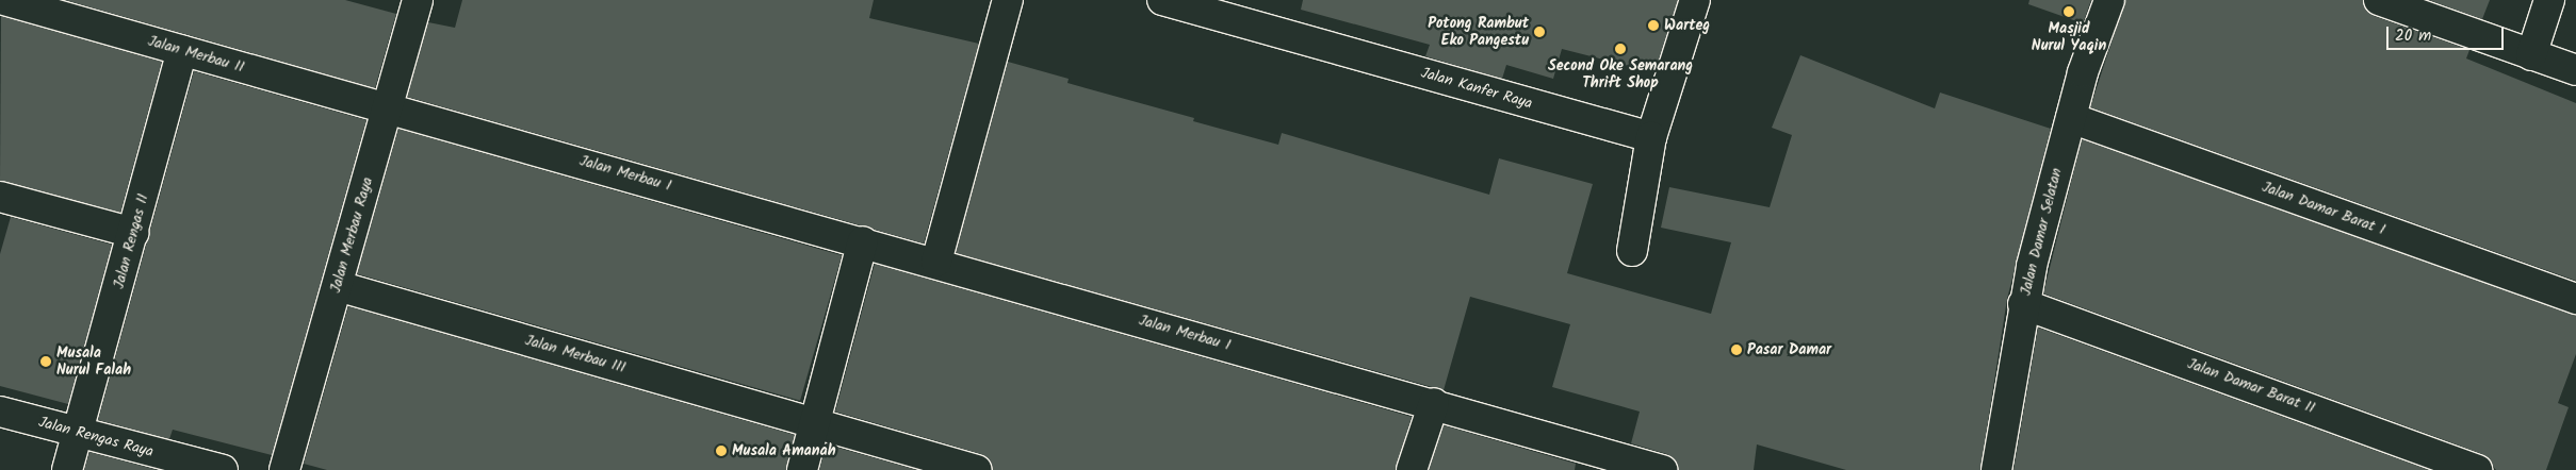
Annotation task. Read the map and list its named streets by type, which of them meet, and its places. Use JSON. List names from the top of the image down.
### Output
{
  "streets": {
    "street": [
      "Jalan Merbau II",
      "Jalan Kanfer Raya",
      "Jalan Merbau I",
      "Jalan Damar Barat I",
      "Jalan Damar Selatan",
      "Jalan Merbau Raya",
      "Jalan Rengas II",
      "Jalan Merbau III",
      "Jalan Damar Barat II",
      "Jalan Rengas Raya"
    ]
  },
  "crossings": [
    ["Jalan Merbau II", "Jalan Merbau I"],
    ["Jalan Merbau II", "Jalan Merbau Raya"],
    ["Jalan Merbau II", "Jalan Rengas II"],
    ["Jalan Merbau I", "Jalan Merbau Raya"],
    ["Jalan Damar Barat I", "Jalan Damar Selatan"],
    ["Jalan Damar Selatan", "Jalan Damar Barat II"],
    ["Jalan Merbau Raya", "Jalan Merbau III"],
    ["Jalan Rengas II", "Jalan Rengas Raya"]
  ],
  "places": [
    "Masjid Nurul Yaqin",
    "Warteg",
    "Potong Rambut Eko Pangestu",
    "Second Oke Semarang Thrift Shop",
    "Pasar Damar",
    "Musala Nurul Falah",
    "Musala Amanah"
  ],
  "scale_bar": "20 m"
}
